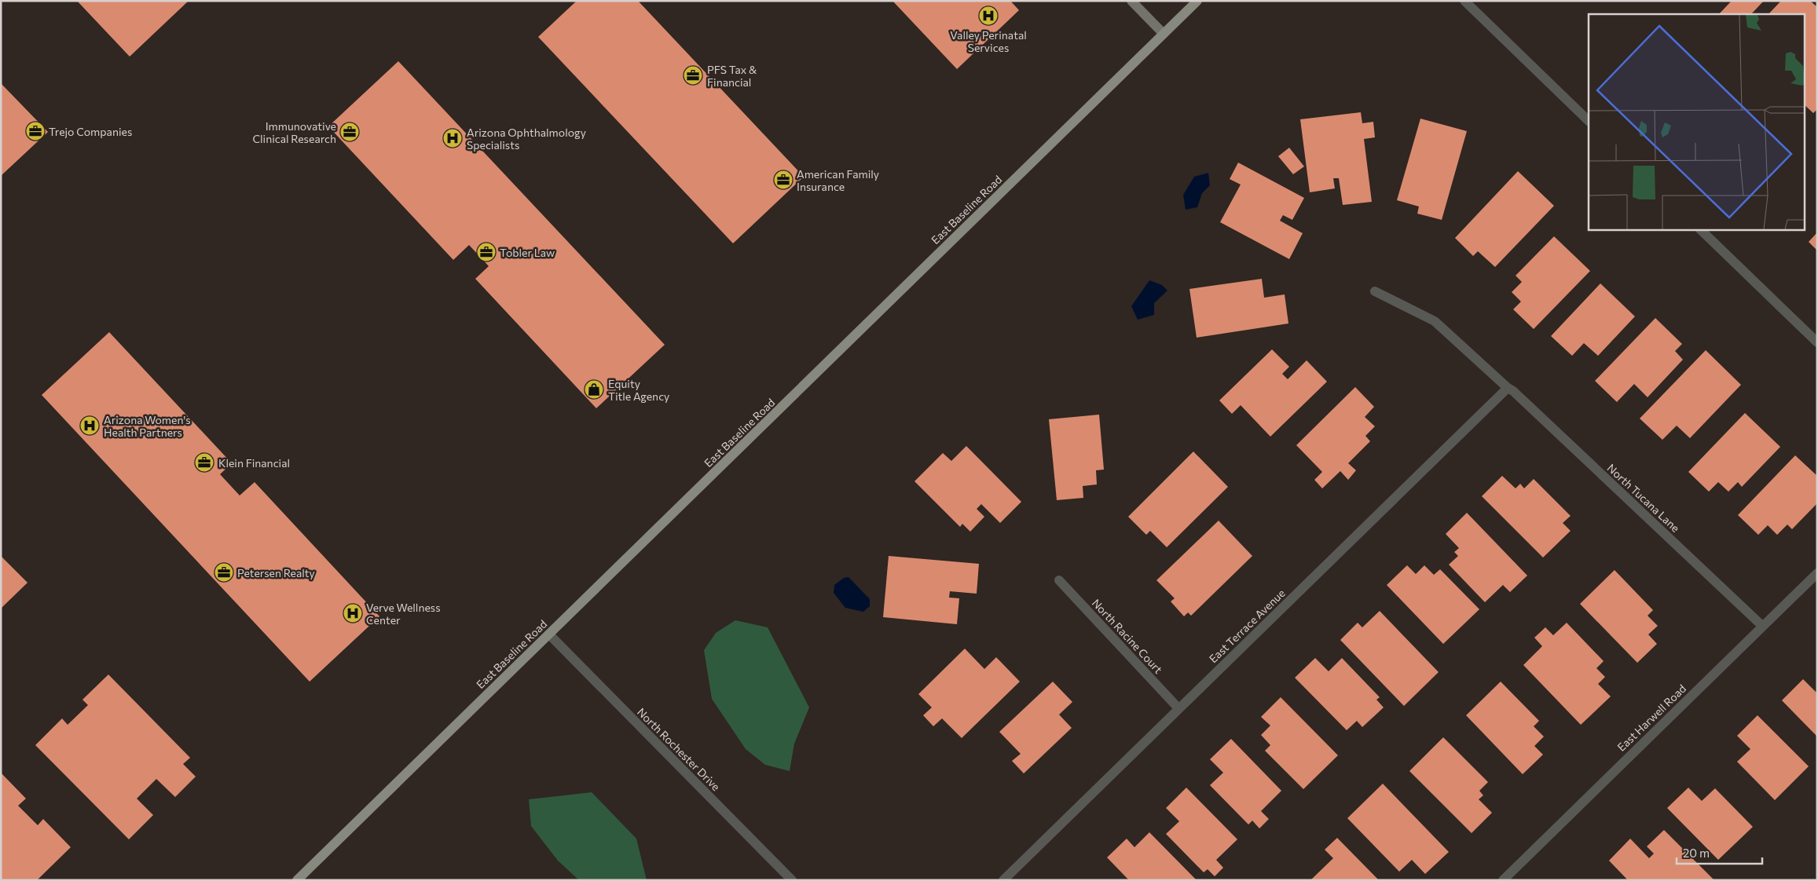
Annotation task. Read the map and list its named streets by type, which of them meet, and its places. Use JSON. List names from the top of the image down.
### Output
{
  "streets": {
    "main road": ["East Baseline Road"],
    "street": [
      "North Tucana Lane",
      "East Terrace Avenue",
      "North Racine Court",
      "East Harwell Road",
      "North Rochester Drive"
    ]
  },
  "crossings": [
    ["East Baseline Road", "North Rochester Drive"],
    ["North Tucana Lane", "East Terrace Avenue"],
    ["North Tucana Lane", "East Harwell Road"],
    ["East Terrace Avenue", "North Racine Court"]
  ],
  "places": {
    "hospital": [
      "Valley Perinatal Services",
      "Arizona Ophthalmology Specialists",
      "Arizona Women's Health Partners",
      "Verve Wellness Center"
    ],
    "office": [
      "PFS Tax & Financial",
      "Trejo Companies",
      "Immunovative Clinical Research",
      "American Family Insurance",
      "Tobler Law",
      "Klein Financial",
      "Petersen Realty"
    ],
    "shop": ["Equity Title Agency"]
  },
  "scale_bar": "20 m"
}
